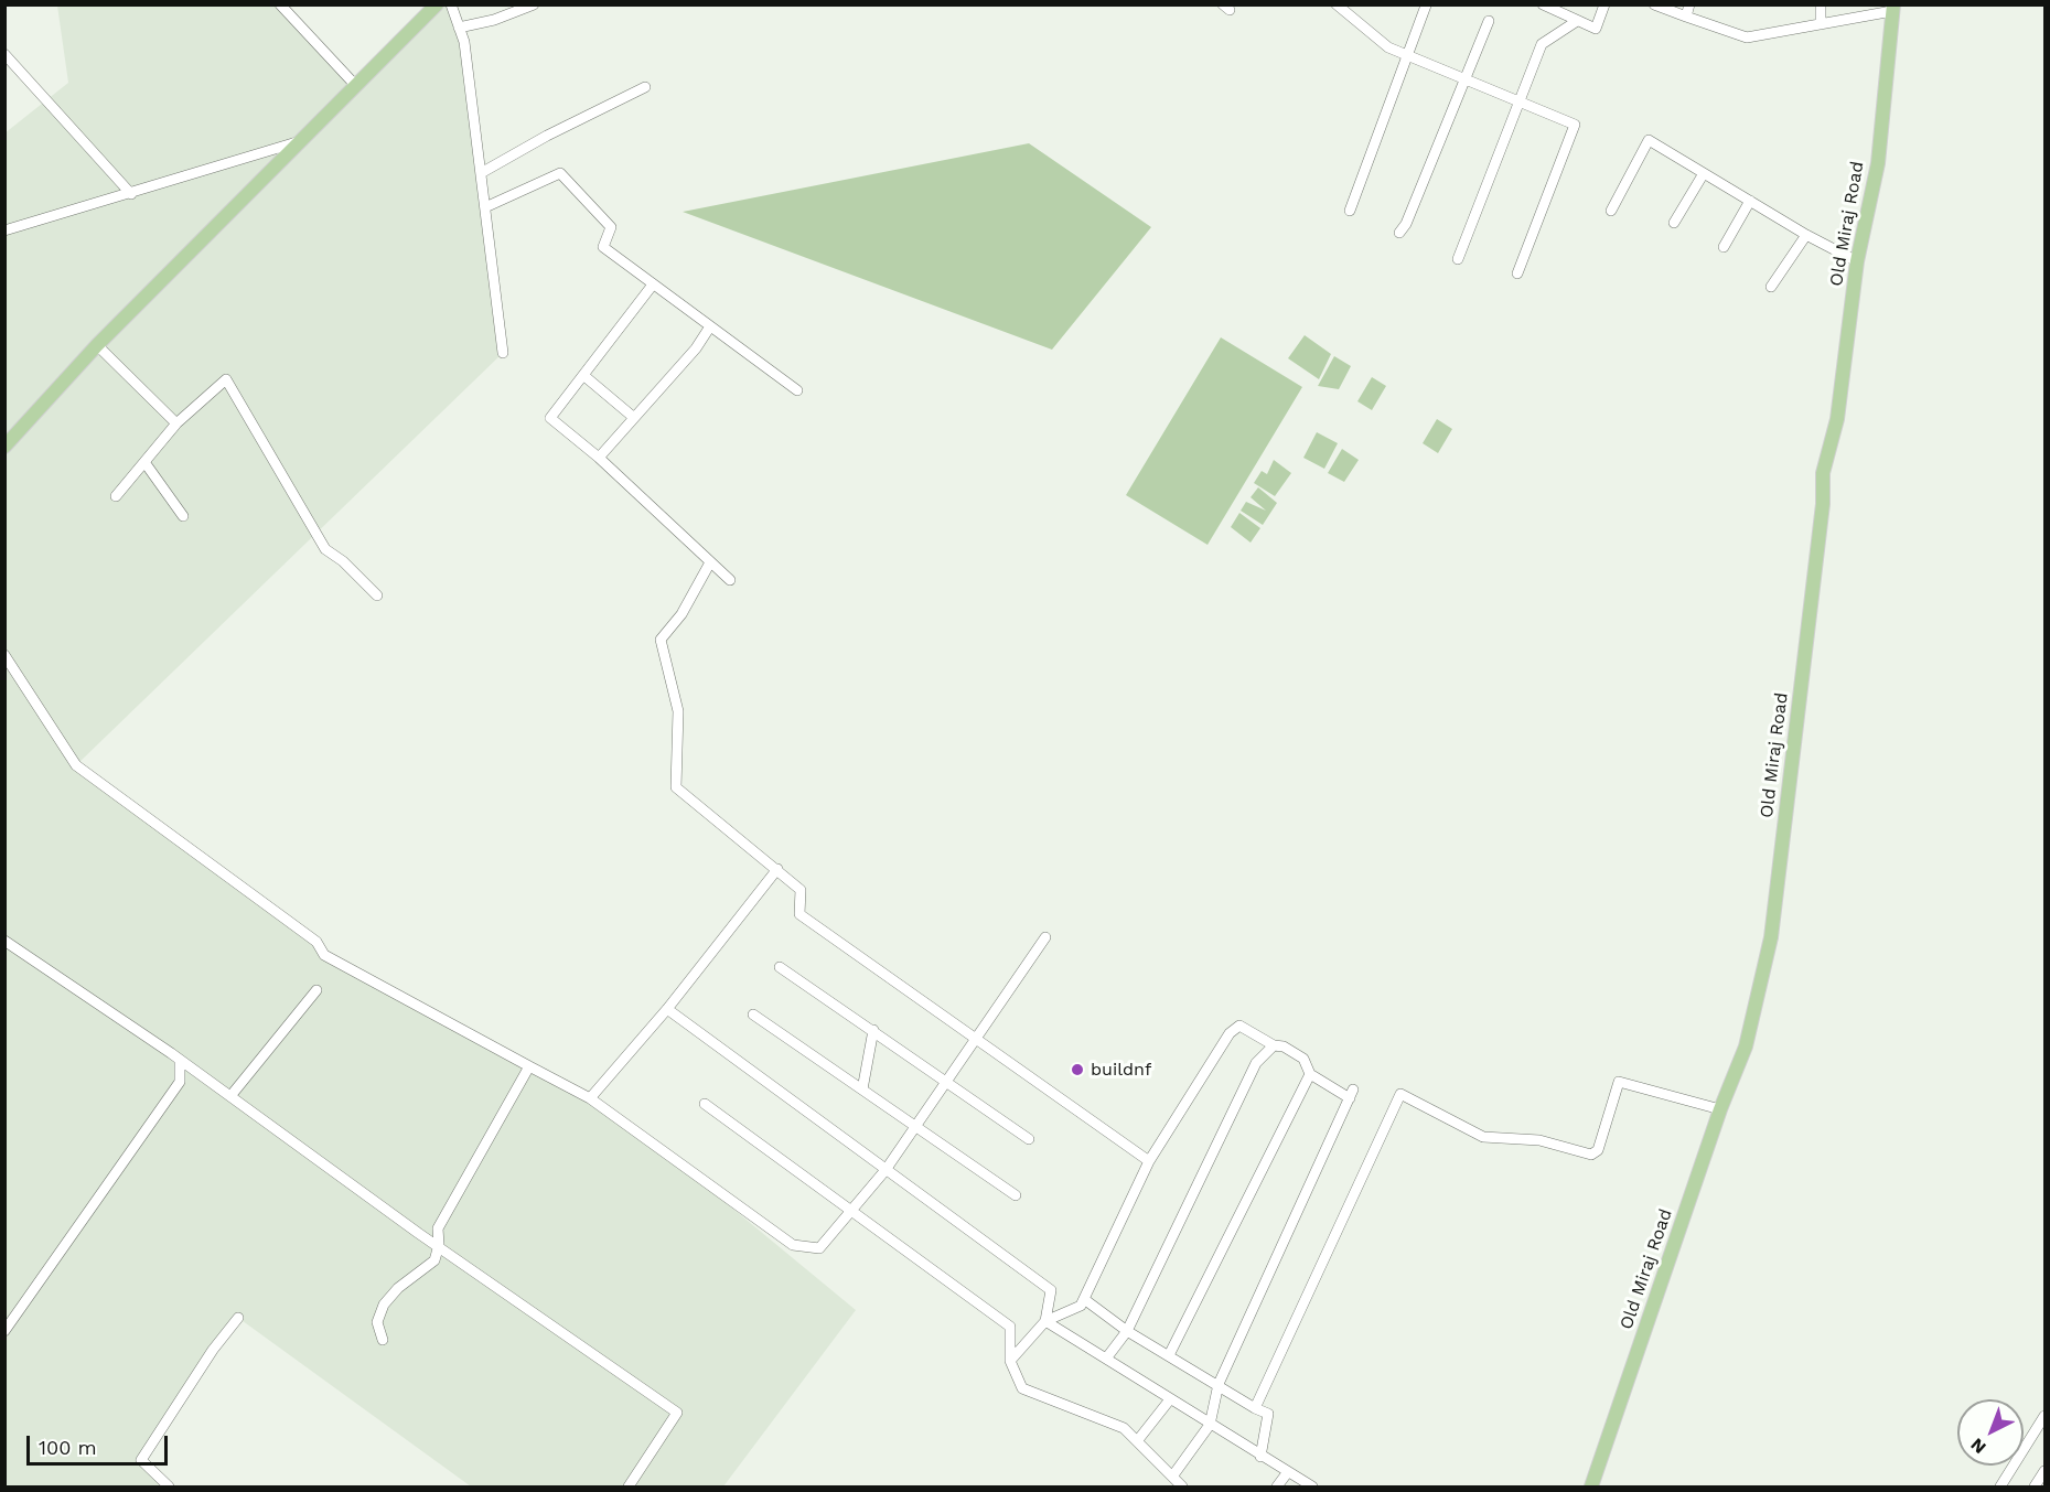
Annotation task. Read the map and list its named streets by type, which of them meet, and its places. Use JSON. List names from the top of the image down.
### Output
{
  "streets": {
    "main road": ["Old Miraj Road"]
  },
  "places": ["buildnf"],
  "scale_bar": "100 m",
  "north": "bottom left"
}
